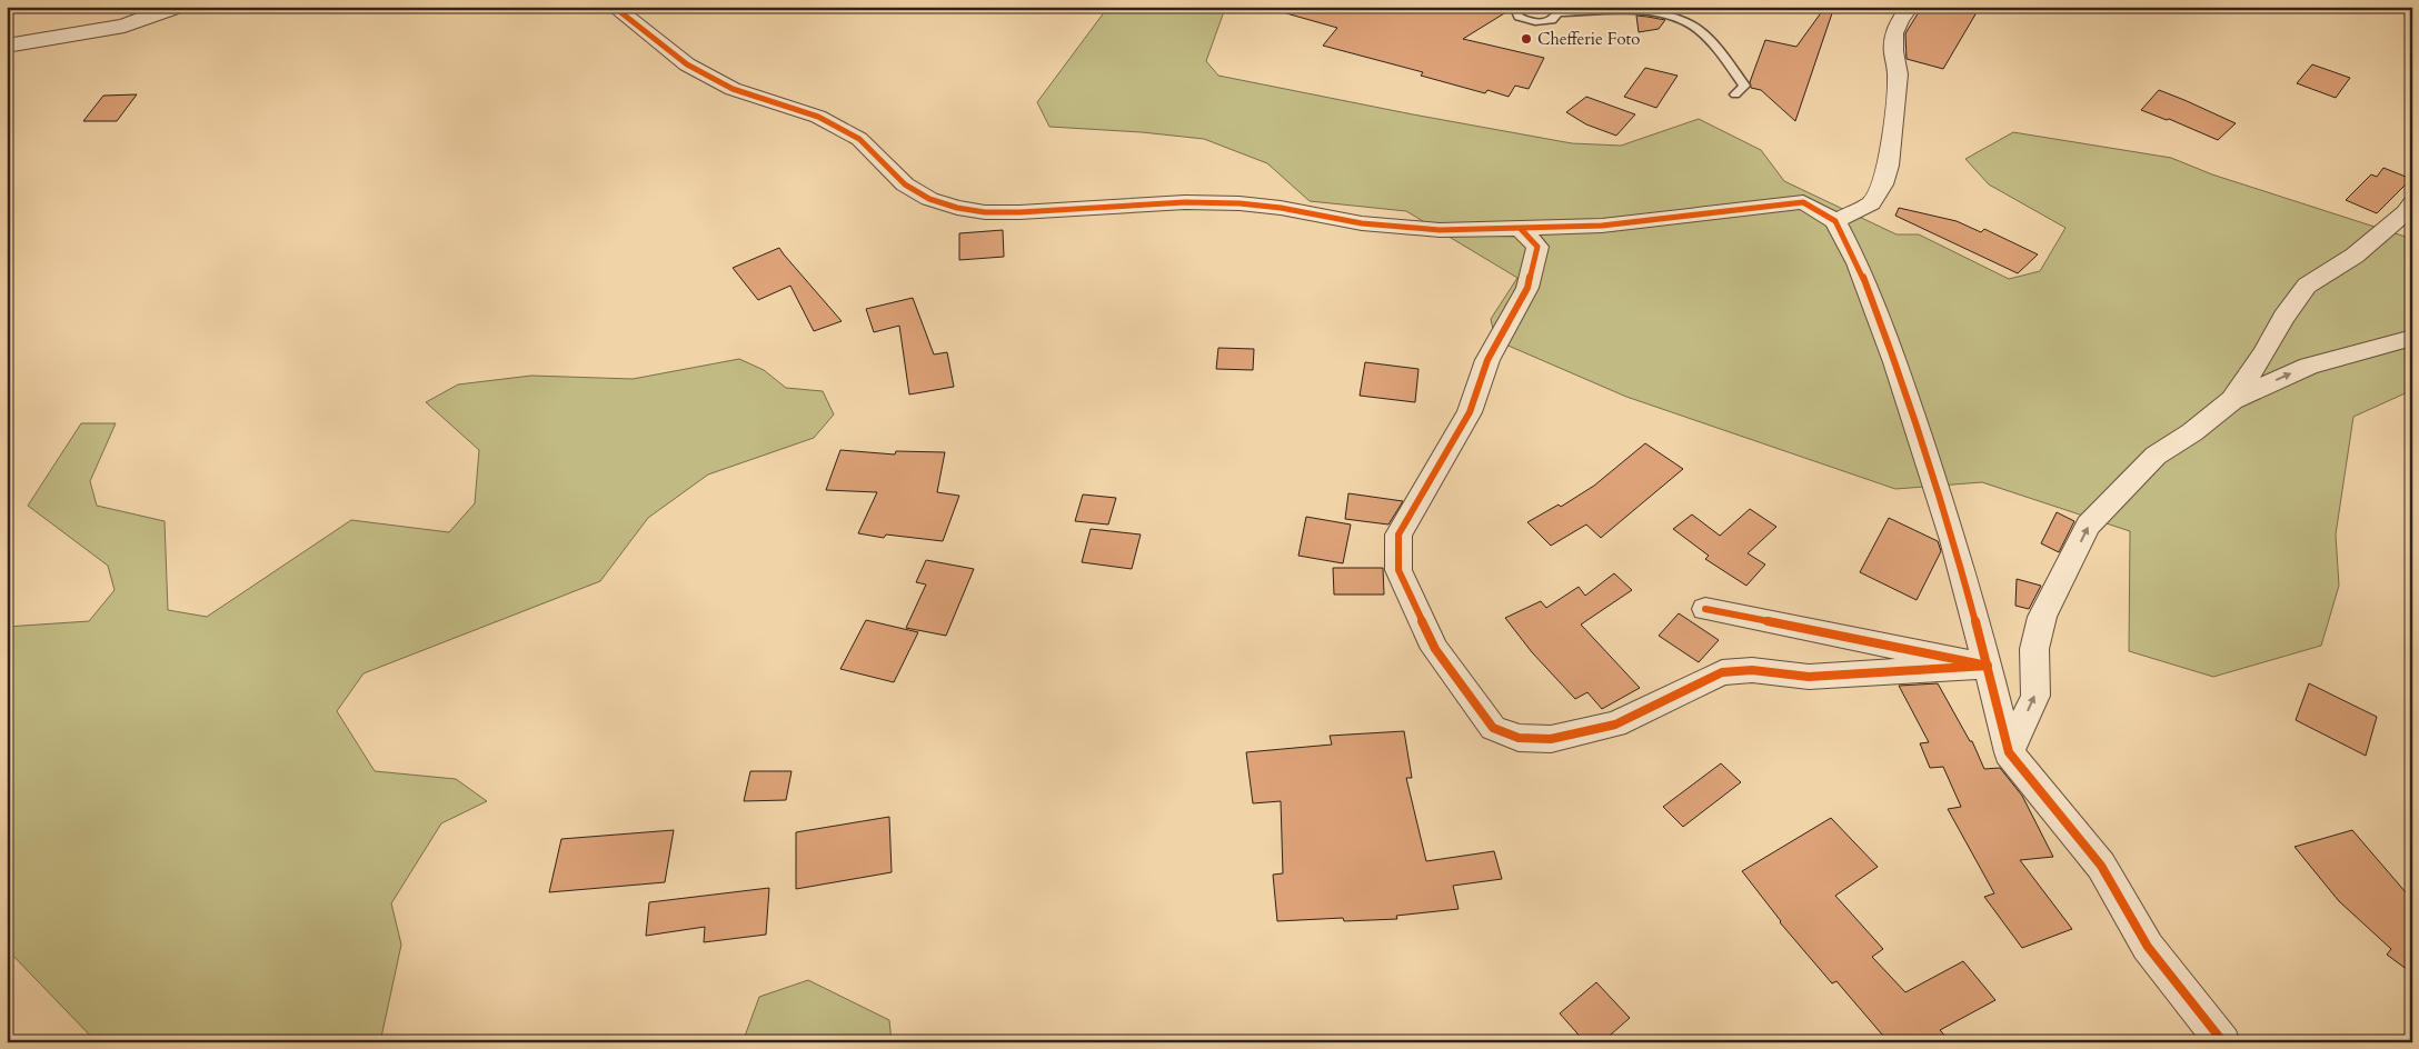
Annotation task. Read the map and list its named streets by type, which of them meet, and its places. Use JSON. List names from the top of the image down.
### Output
{
  "places": ["Chefferie Foto"]
}
